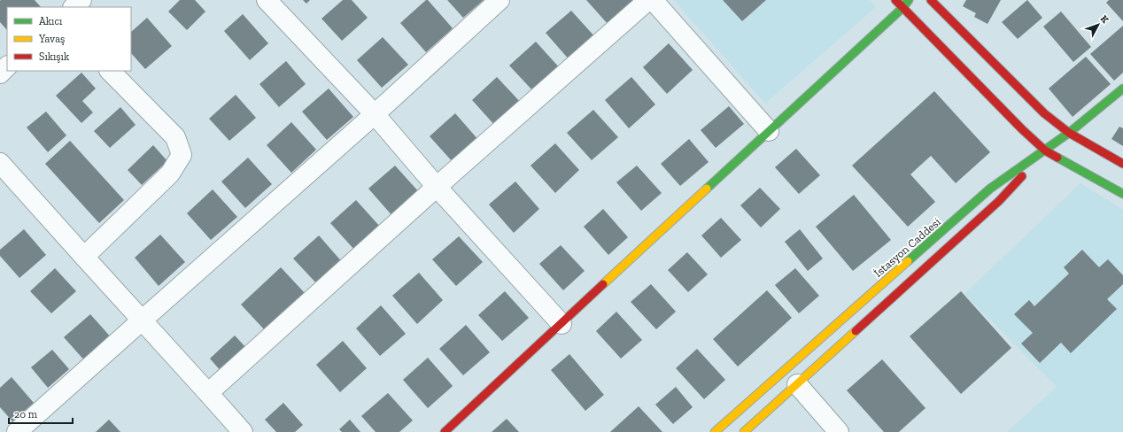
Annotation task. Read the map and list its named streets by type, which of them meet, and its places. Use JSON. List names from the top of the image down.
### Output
{
  "streets": {
    "main road": ["İstasyon Caddesi"]
  },
  "legend": ["Akıcı", "Yavaş", "Sıkışık"],
  "scale_bar": "20 m",
  "north": "top right"
}
